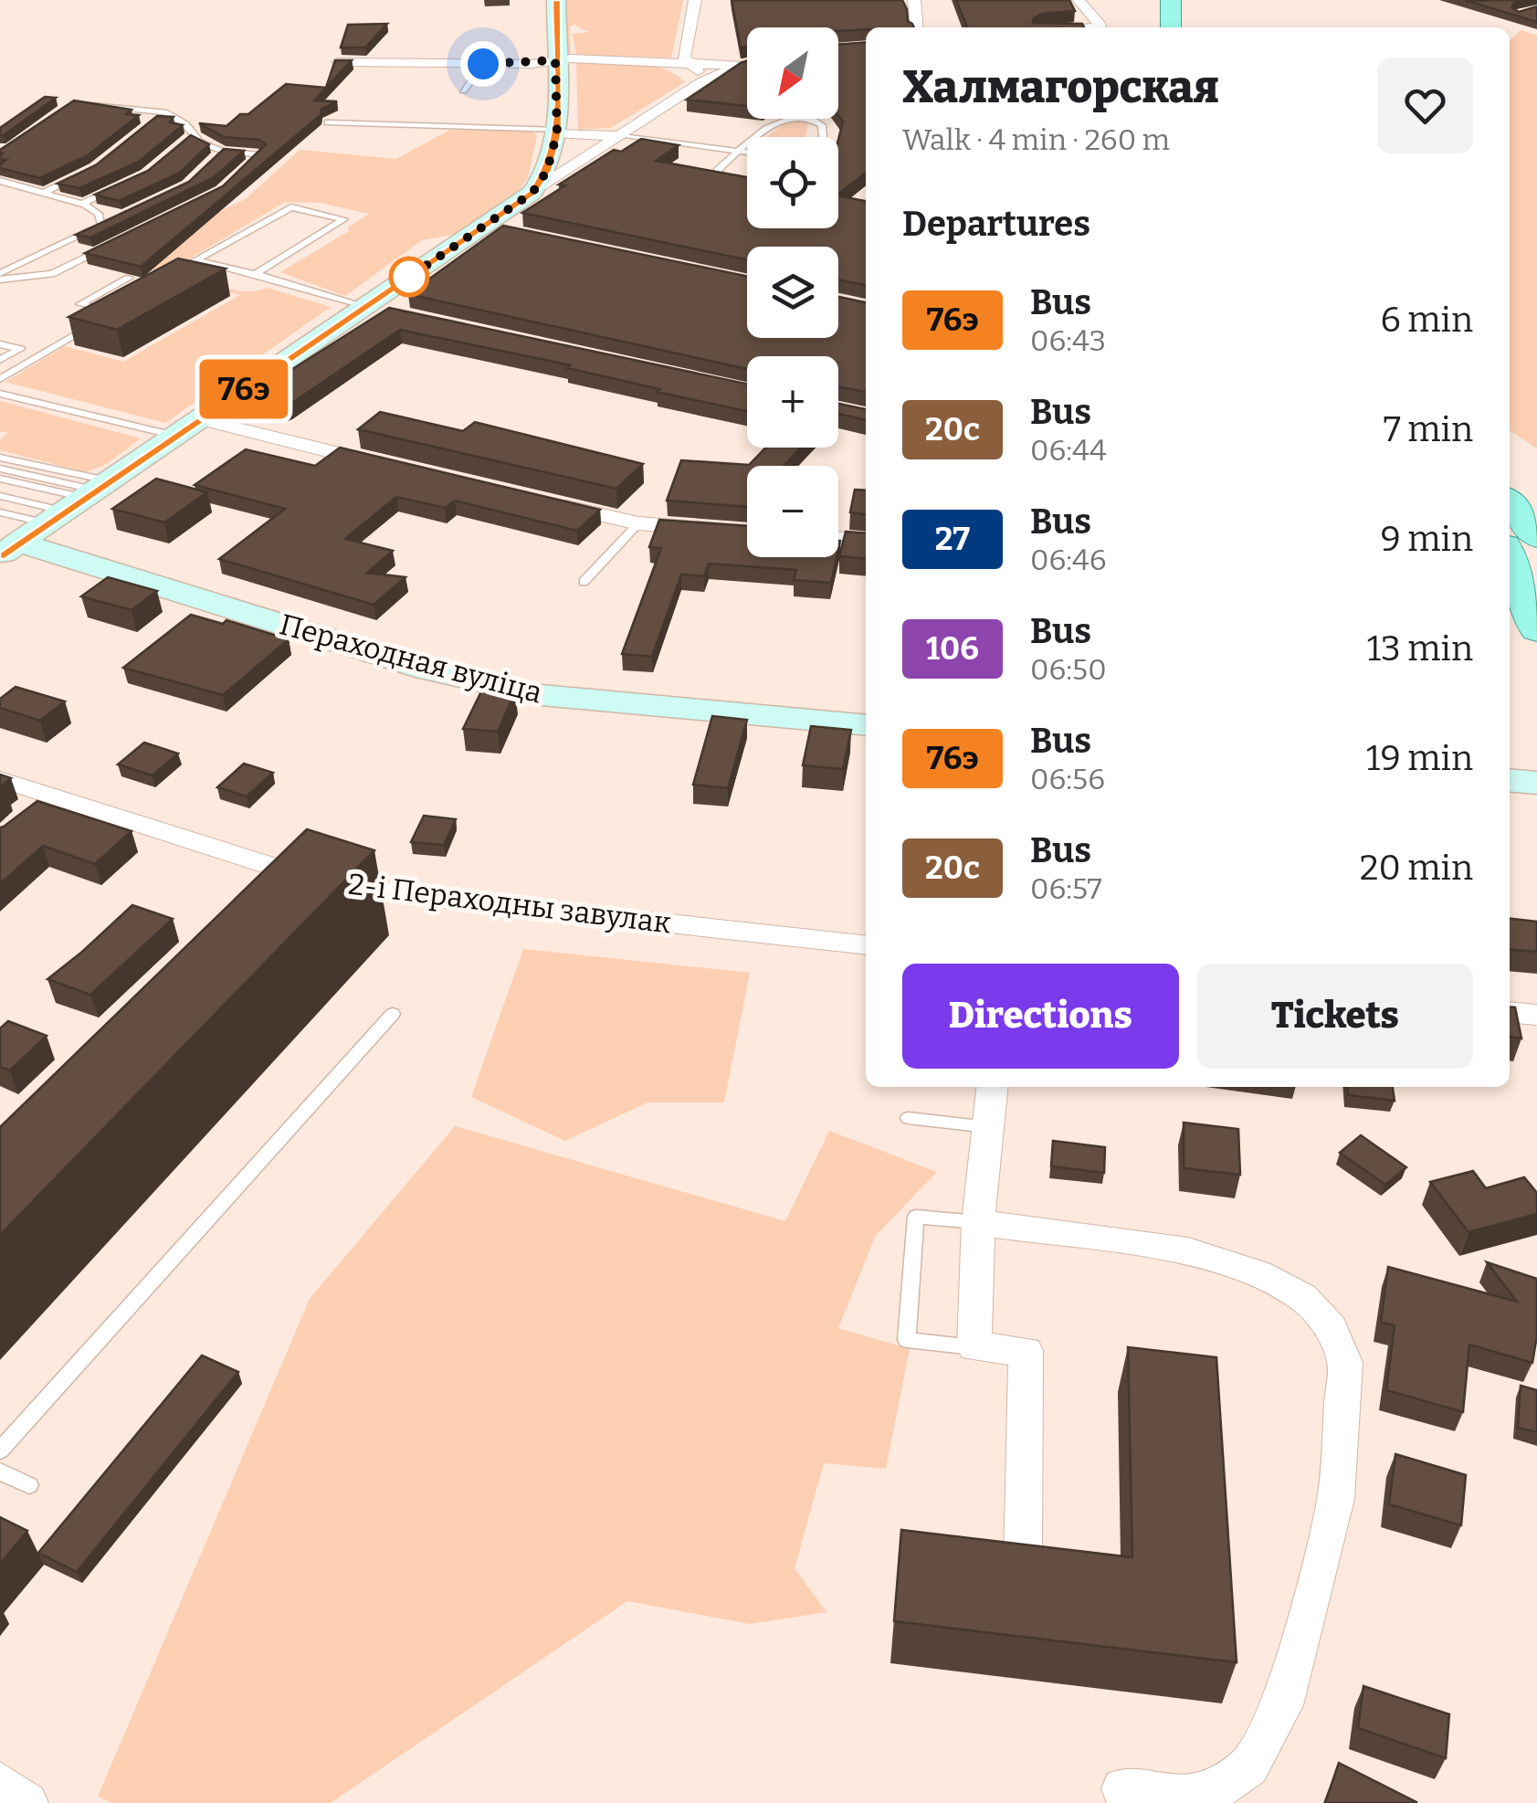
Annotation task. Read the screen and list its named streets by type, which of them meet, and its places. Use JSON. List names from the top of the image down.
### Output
{
  "streets": {
    "main road": ["Пераходная вуліца"],
    "street": ["2-і Пераходны завулак"]
  },
  "lines": ["bus line 76э"],
  "north": "bottom left",
  "page": {
    "on_map": "76э",
    "map_buttons": ["+", "−"],
    "heading": [
      ["Халмагорская", "Walk · 4 min · 260 m"],
      "Departures"
    ],
    "list": [
      {
        "mark": "76э",
        "name": "Bus",
        "note": "06:43",
        "value": "6 min"
      },
      {
        "mark": "20с",
        "name": "Bus",
        "note": "06:44",
        "value": "7 min"
      },
      {
        "mark": "27",
        "name": "Bus",
        "note": "06:46",
        "value": "9 min"
      },
      {
        "mark": "106",
        "name": "Bus",
        "note": "06:50",
        "value": "13 min"
      },
      {
        "mark": "76э",
        "name": "Bus",
        "note": "06:56",
        "value": "19 min"
      },
      {
        "mark": "20с",
        "name": "Bus",
        "note": "06:57",
        "value": "20 min"
      }
    ],
    "buttons": ["Directions", "Tickets"]
  }
}
